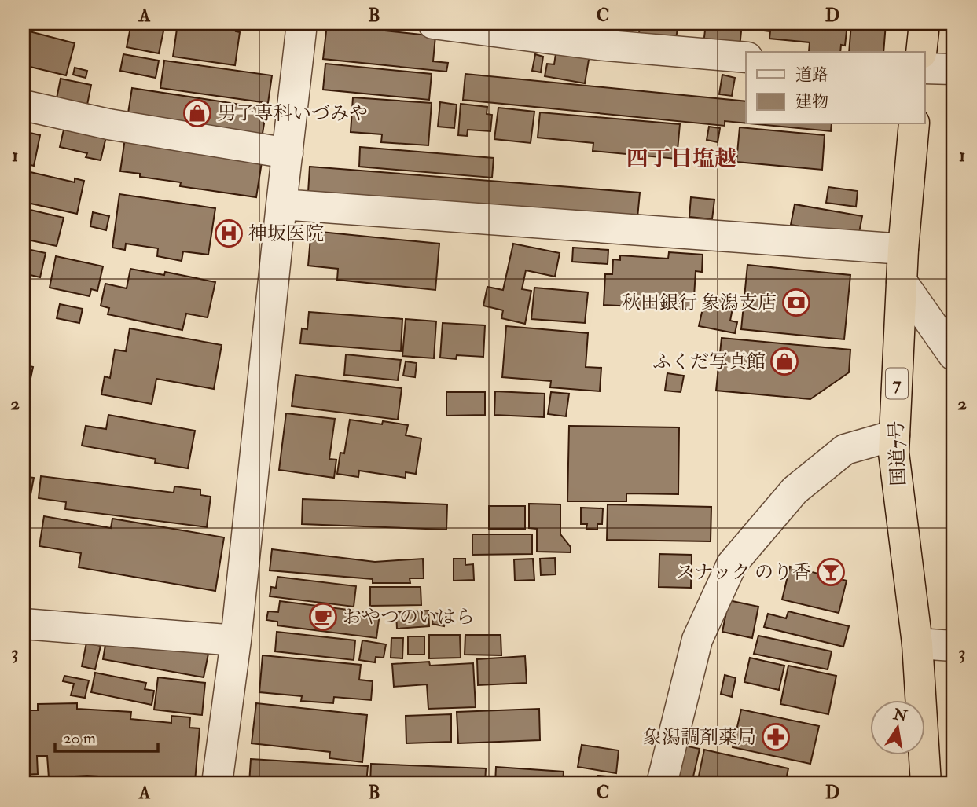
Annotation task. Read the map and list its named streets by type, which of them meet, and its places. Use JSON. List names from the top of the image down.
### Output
{
  "streets": {
    "highway": ["7", "国道7号"]
  },
  "districts": ["四丁目塩越"],
  "places": {
    "shop": ["男子専科いづみや", "ふくだ写真館"],
    "hospital": ["神坂医院"],
    "bank": ["秋田銀行 象潟支店"],
    "bar": ["スナック のり香"],
    "cafe": ["おやつのいはら"],
    "pharmacy": ["象潟調剤薬局"]
  },
  "legend": ["道路", "建物"],
  "scale_bar": "20 m",
  "north": "top",
  "grid": {
    "columns": [
      "A",
      "B",
      "C",
      "D"
    ],
    "rows": ["1", "2", "3"]
  }
}
